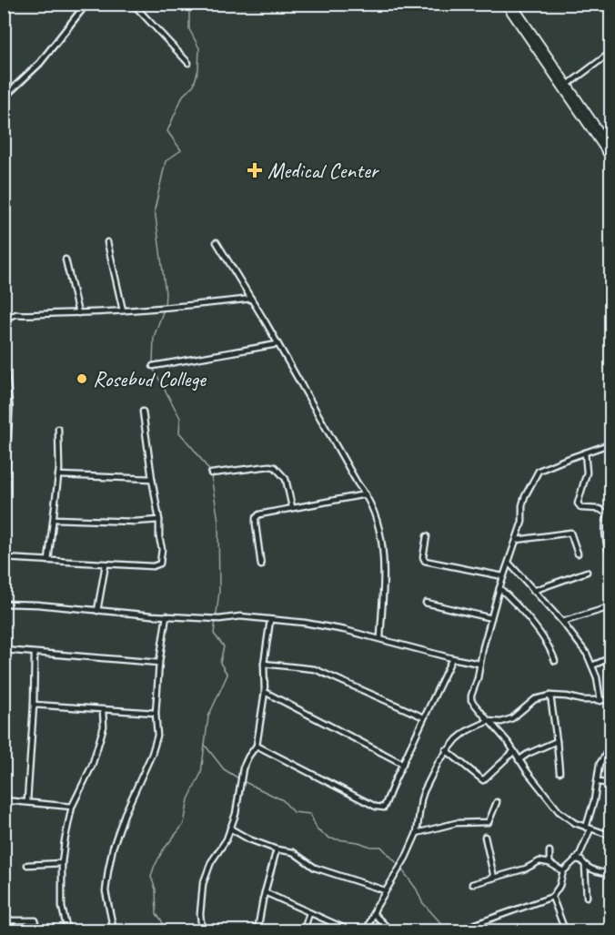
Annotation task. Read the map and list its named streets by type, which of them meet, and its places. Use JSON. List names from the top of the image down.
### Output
{
  "places": {
    "health": ["Medical Center"],
    "other": ["Rosebud College"]
  }
}
